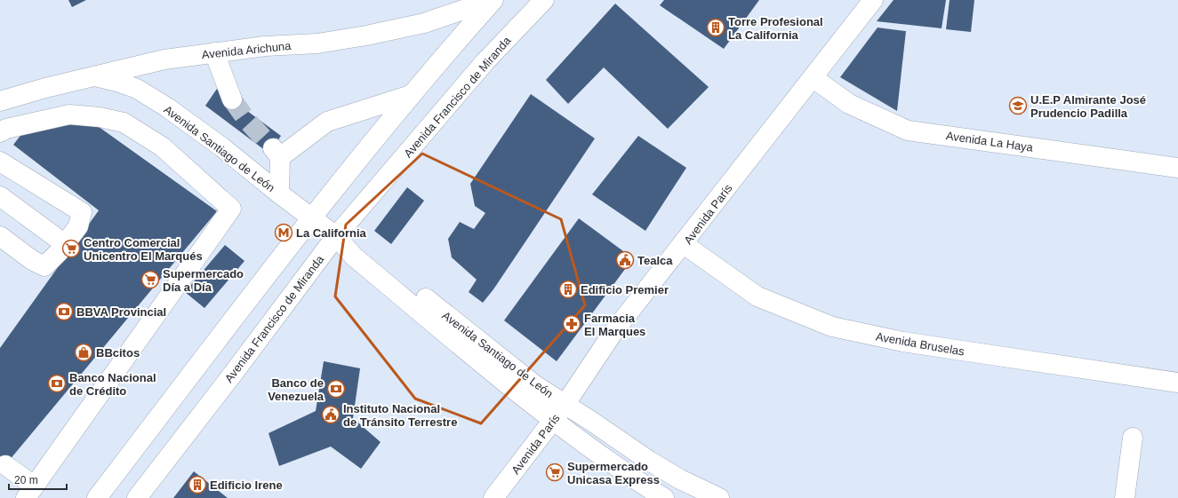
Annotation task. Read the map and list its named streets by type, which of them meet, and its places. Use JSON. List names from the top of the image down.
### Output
{
  "streets": {
    "street": [
      "Avenida Arichuna",
      "Avenida Francisco de Miranda",
      "Avenida La Haya",
      "Avenida Santiago de León",
      "Avenida París",
      "Avenida Bruselas"
    ]
  },
  "crossings": [
    ["Avenida Arichuna", "Avenida Santiago de León"],
    ["Avenida Francisco de Miranda", "Avenida Santiago de León"],
    ["Avenida La Haya", "Avenida París"],
    ["Avenida Santiago de León", "Avenida París"],
    ["Avenida París", "Avenida Bruselas"]
  ],
  "places": {
    "building": ["Torre Profesional La California", "Edificio Premier", "Edificio Irene"],
    "school or university": ["U.E.P Almirante José Prudencio Padilla"],
    "metro station": ["La California"],
    "supermarket": ["Centro Comercial Unicentro El Marqués", "Supermercado Día a Día", "Supermercado Unicasa Express"],
    "public building": ["Tealca", "Instituto Nacional de Tránsito Terrestre"],
    "bank": ["BBVA Provincial", "Banco Nacional de Crédito", "Banco de Venezuela"],
    "pharmacy": ["Farmacia El Marques"],
    "shop": ["BBcitos"]
  },
  "scale_bar": "20 m"
}
